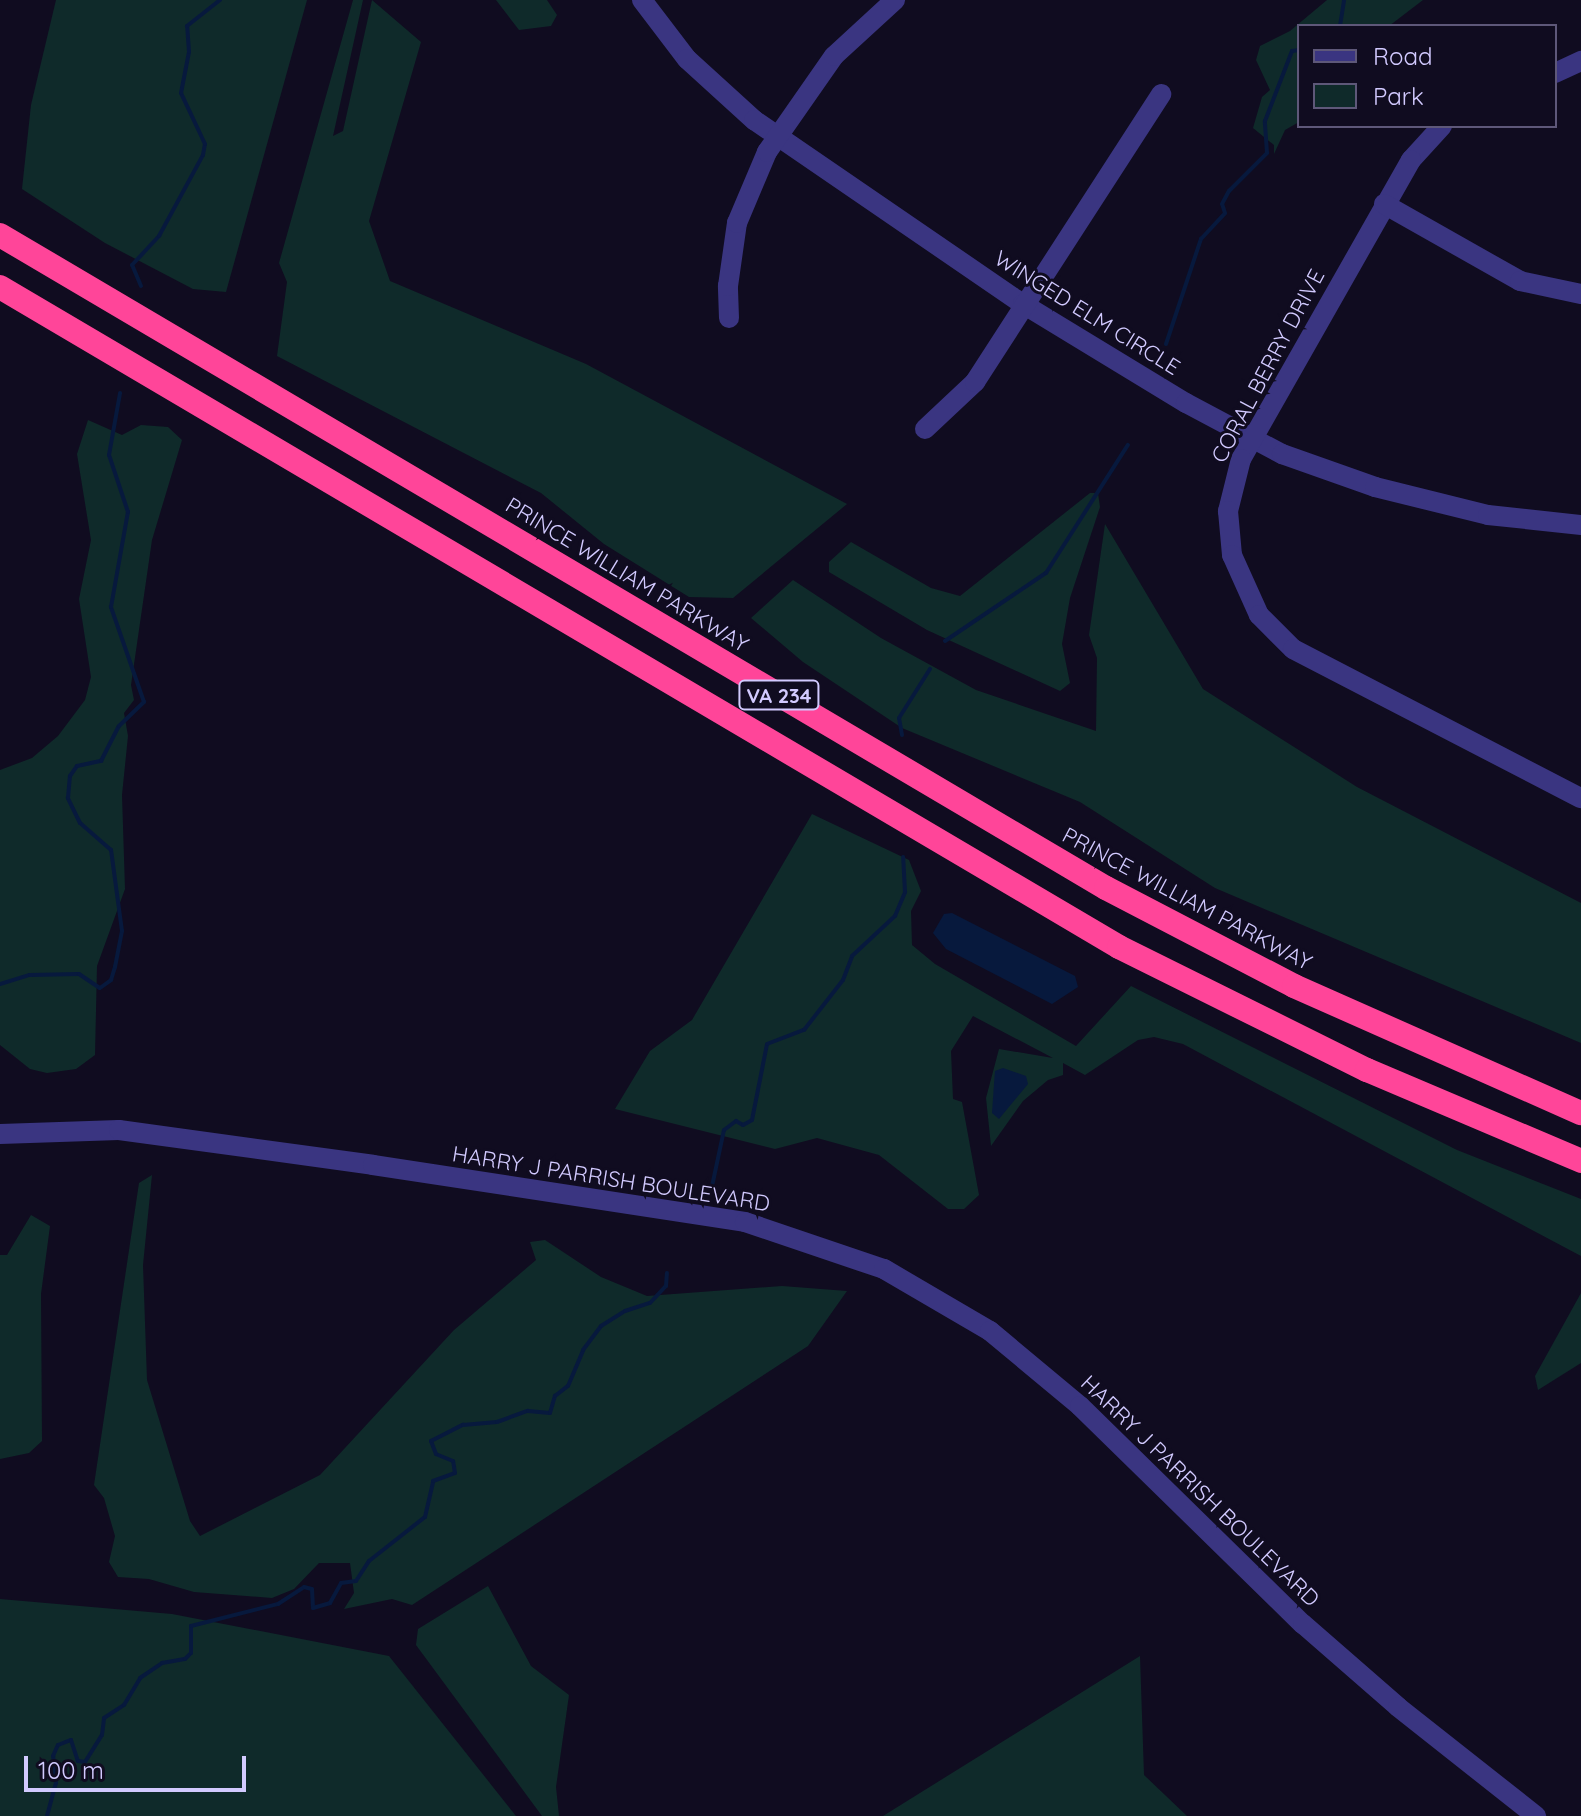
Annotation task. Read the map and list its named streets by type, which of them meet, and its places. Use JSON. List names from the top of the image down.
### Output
{
  "streets": {
    "highway": ["PRINCE WILLIAM PARKWAY", "VA 234"],
    "street": ["WINGED ELM CIRCLE", "CORAL BERRY DRIVE", "HARRY J PARRISH BOULEVARD"]
  },
  "crossings": [
    ["WINGED ELM CIRCLE", "CORAL BERRY DRIVE"]
  ],
  "legend": ["Road", "Park"],
  "scale_bar": "100 m"
}
